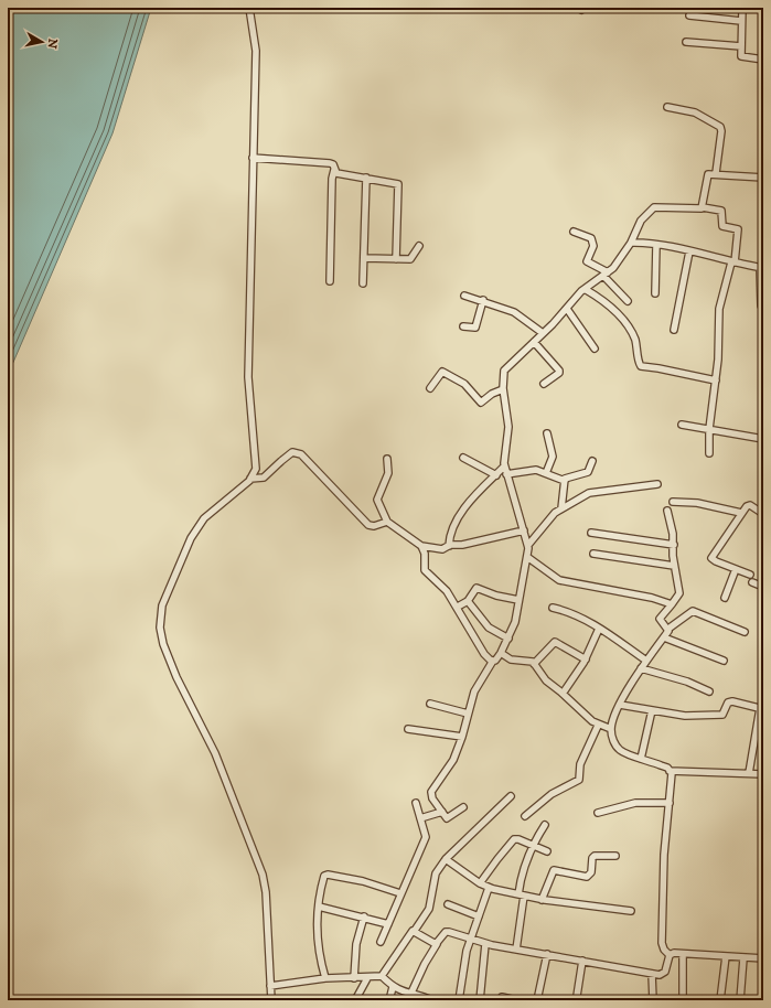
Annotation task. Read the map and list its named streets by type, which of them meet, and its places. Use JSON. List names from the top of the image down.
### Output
{
  "north": "right"
}
